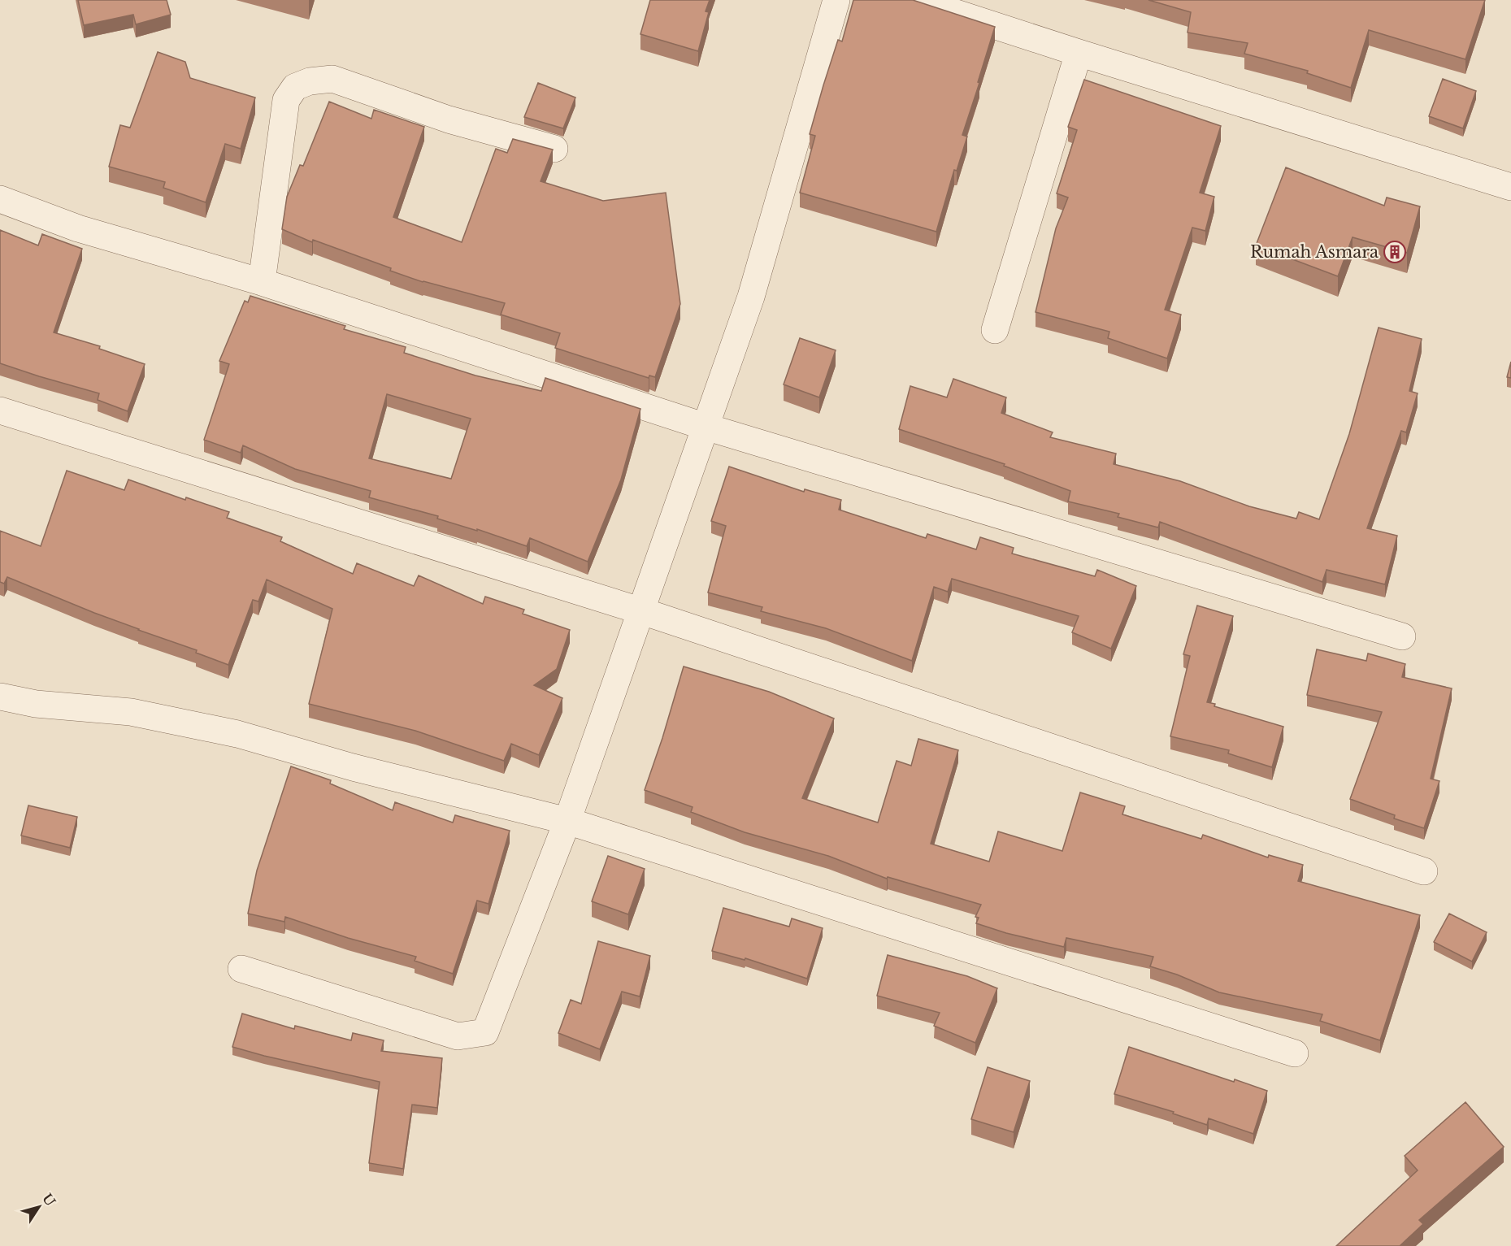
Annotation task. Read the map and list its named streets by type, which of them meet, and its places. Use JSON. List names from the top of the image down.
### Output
{
  "places": {
    "building": ["Rumah Asmara"]
  },
  "north": "top right"
}
